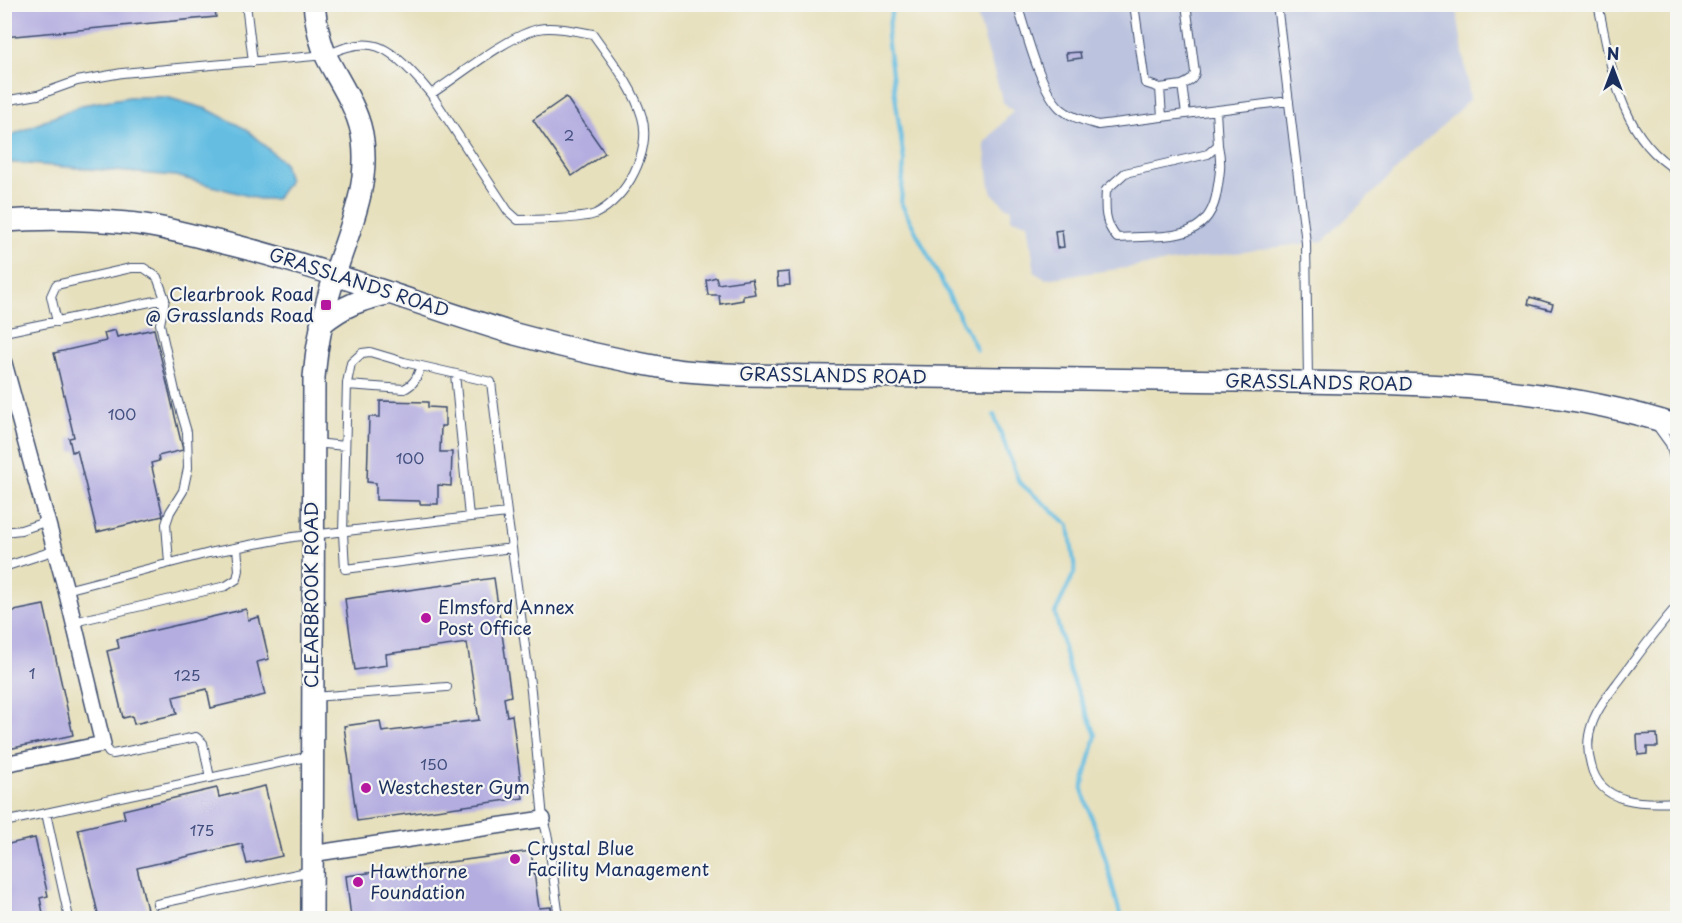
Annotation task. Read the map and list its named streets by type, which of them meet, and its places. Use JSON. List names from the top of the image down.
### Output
{
  "streets": {
    "main road": ["GRASSLANDS ROAD", "CLEARBROOK ROAD"]
  },
  "crossings": [
    ["GRASSLANDS ROAD", "CLEARBROOK ROAD"]
  ],
  "places": {
    "transit": ["Clearbrook Road @ Grasslands Road"],
    "other": [
      "Elmsford Annex Post Office",
      "Westchester Gym",
      "Crystal Blue Facility Management",
      "Hawthorne Foundation"
    ]
  },
  "house_numbers": [
    "2",
    "100",
    "100",
    "1",
    "125",
    "150",
    "175"
  ],
  "north": "top"
}
